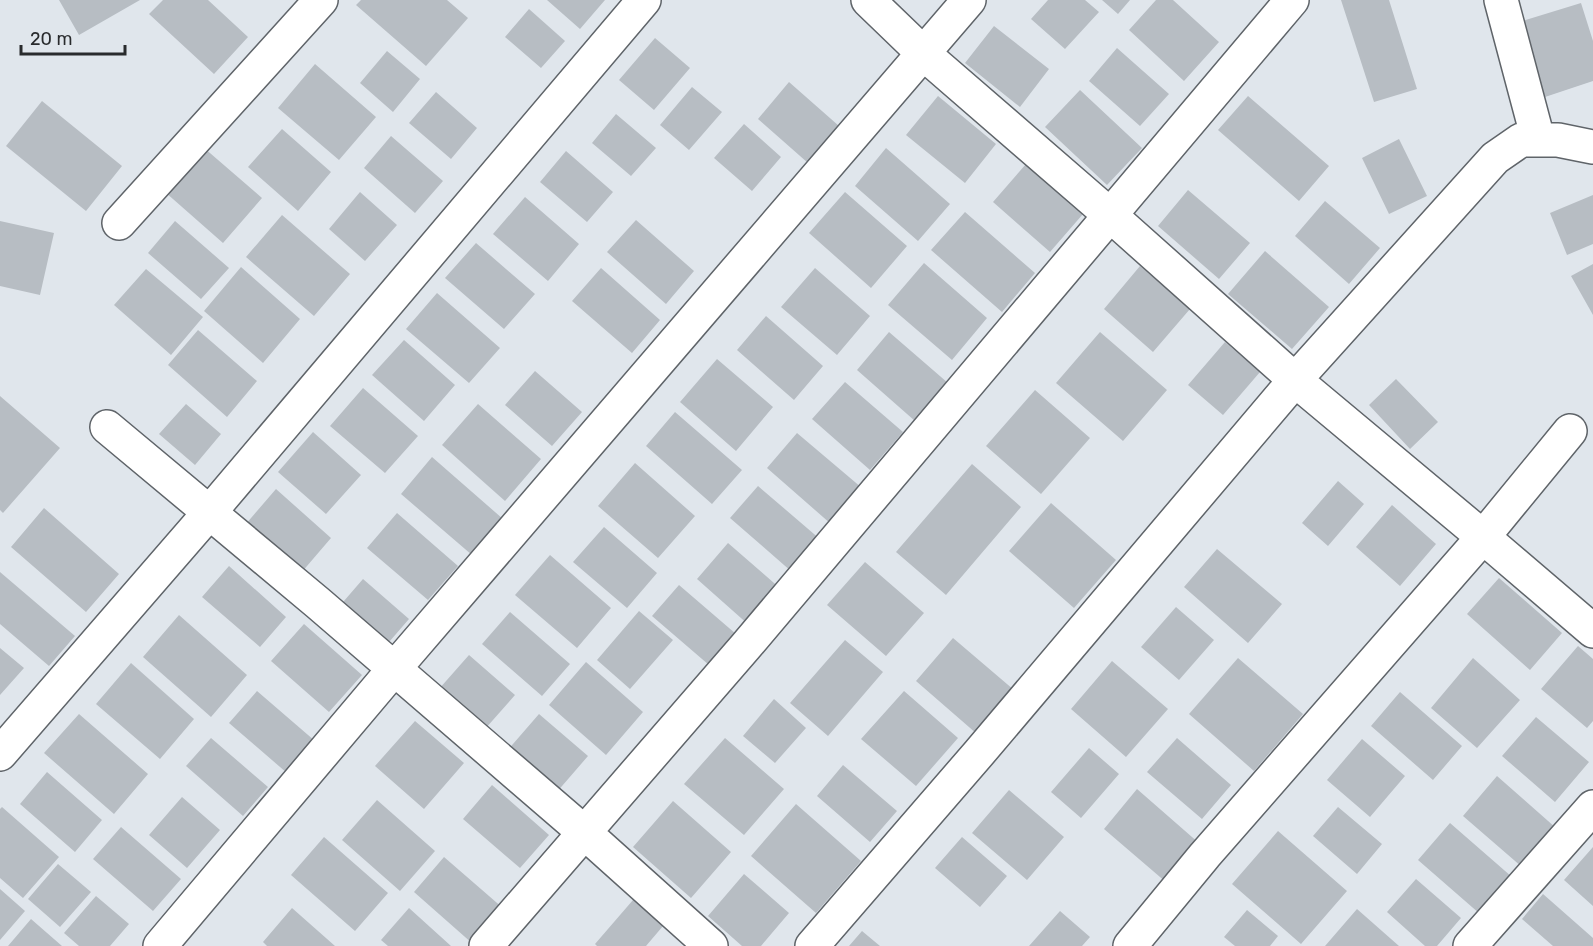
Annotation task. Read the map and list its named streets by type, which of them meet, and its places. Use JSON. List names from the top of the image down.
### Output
{
  "scale_bar": "20 m"
}
